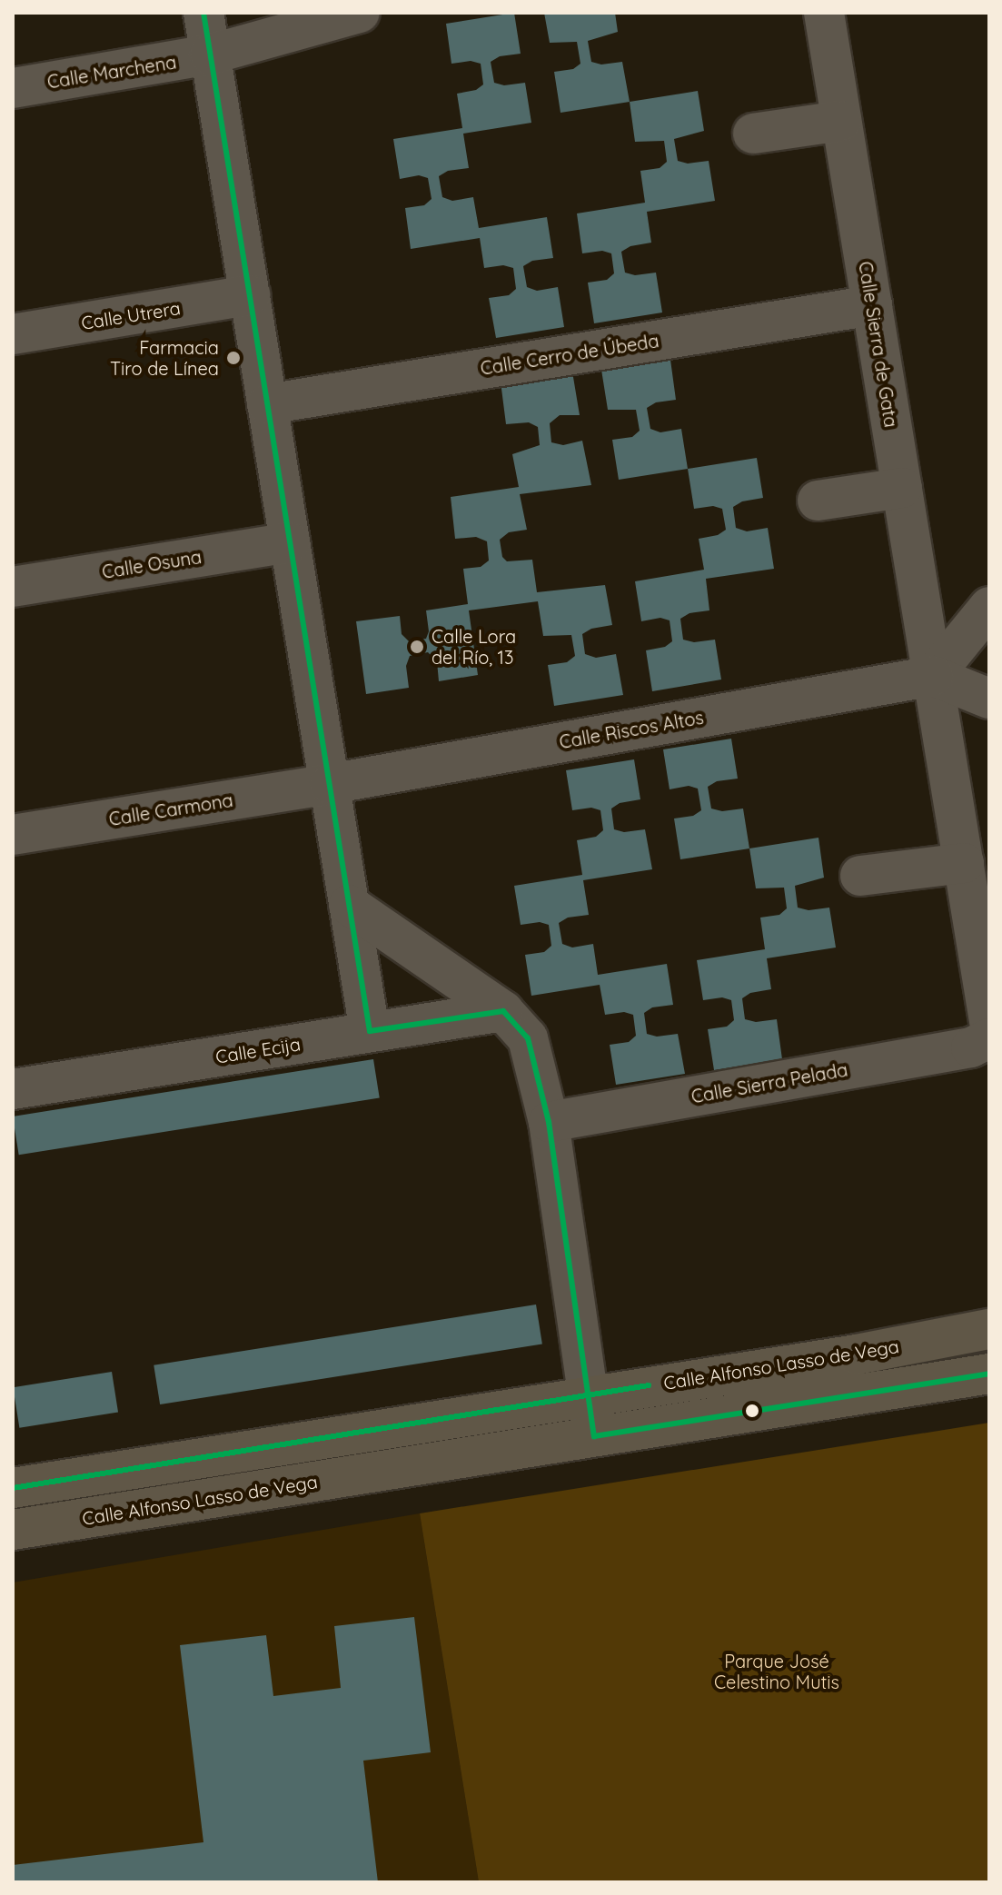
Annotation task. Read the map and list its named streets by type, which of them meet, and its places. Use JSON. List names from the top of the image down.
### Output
{
  "streets": {
    "main road": ["Calle Alfonso Lasso de Vega"],
    "street": [
      "Calle Marchena",
      "Calle Utrera",
      "Calle Sierra de Gata",
      "Calle Cerro de Úbeda",
      "Calle Osuna",
      "Calle Riscos Altos",
      "Calle Carmona",
      "Calle Ecija",
      "Calle Sierra Pelada"
    ]
  },
  "crossings": [
    ["Calle Sierra de Gata", "Calle Cerro de Úbeda"],
    ["Calle Sierra de Gata", "Calle Riscos Altos"],
    ["Calle Riscos Altos", "Calle Carmona"]
  ],
  "parks": ["Parque José Celestino Mutis"],
  "places": ["Farmacia Tiro de Línea", "Calle Lora del Río, 13"]
}
